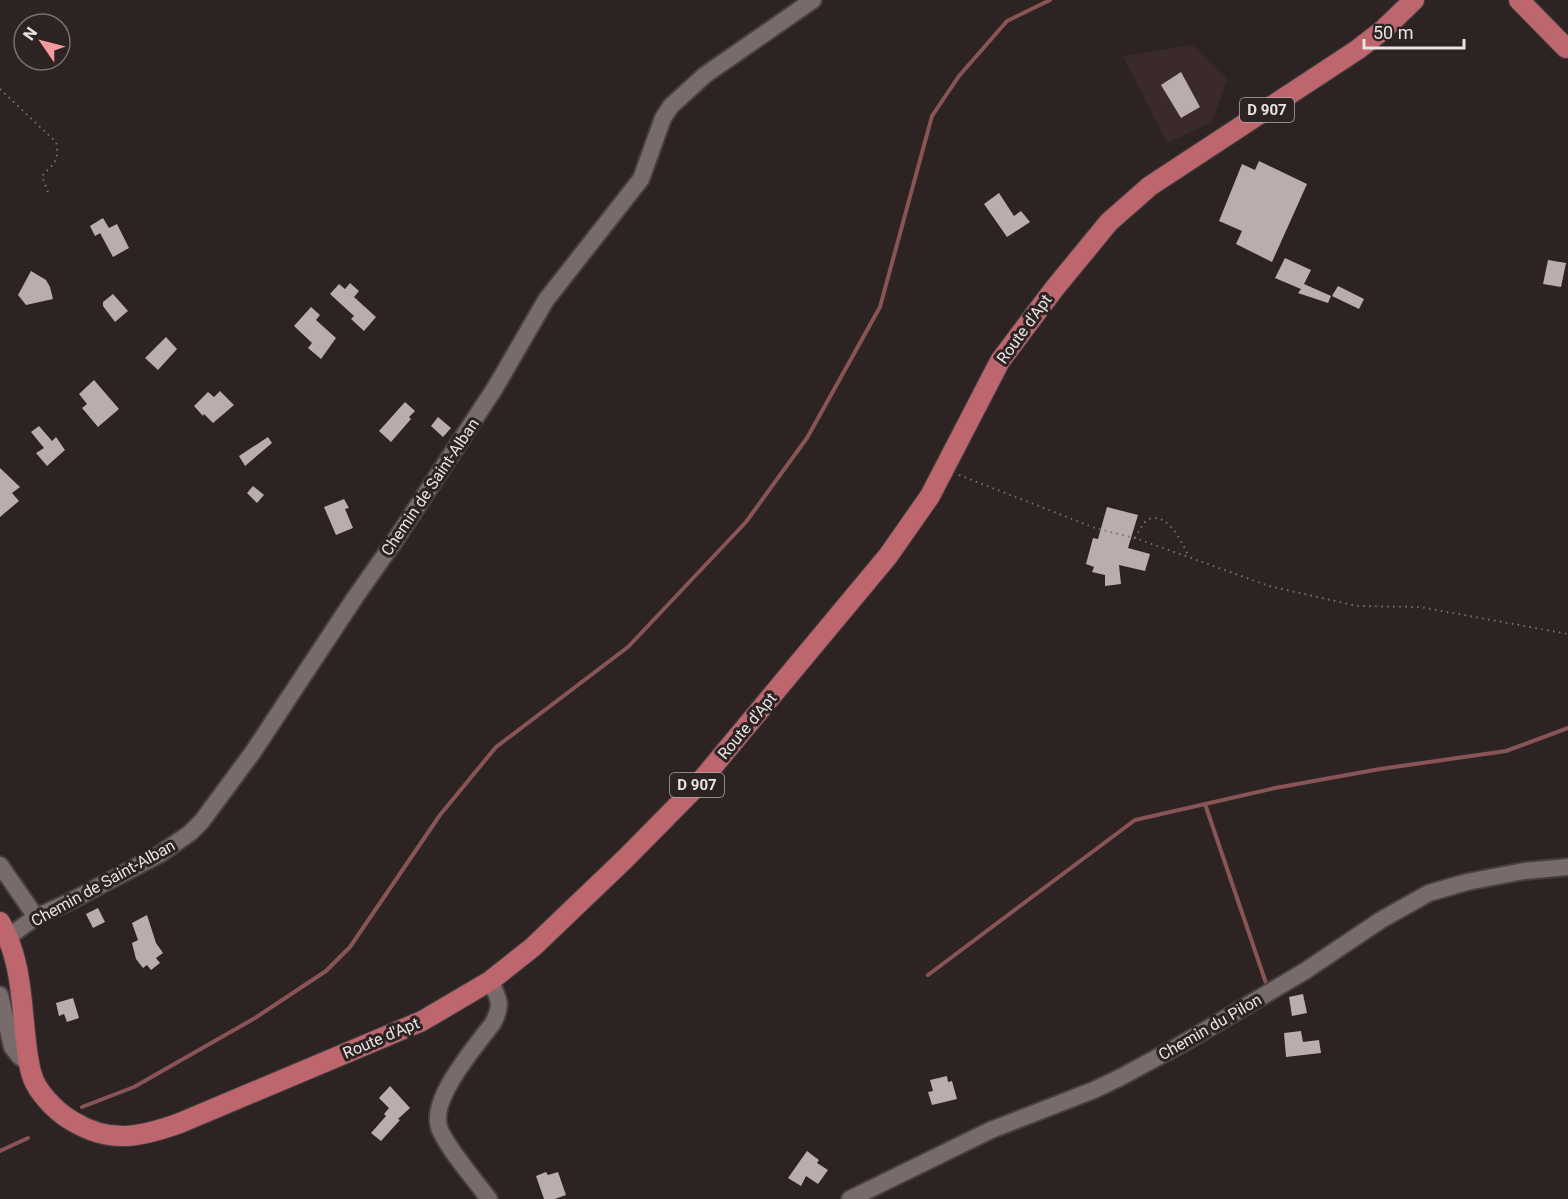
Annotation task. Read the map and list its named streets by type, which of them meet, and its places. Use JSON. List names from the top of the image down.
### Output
{
  "streets": {
    "main road": ["D 907", "Route d'Apt"],
    "street": ["Chemin de Saint-Alban", "Chemin du Pilon"]
  },
  "crossings": [
    ["Route d'Apt", "Chemin de Saint-Alban"]
  ],
  "scale_bar": "50 m",
  "north": "top left"
}
